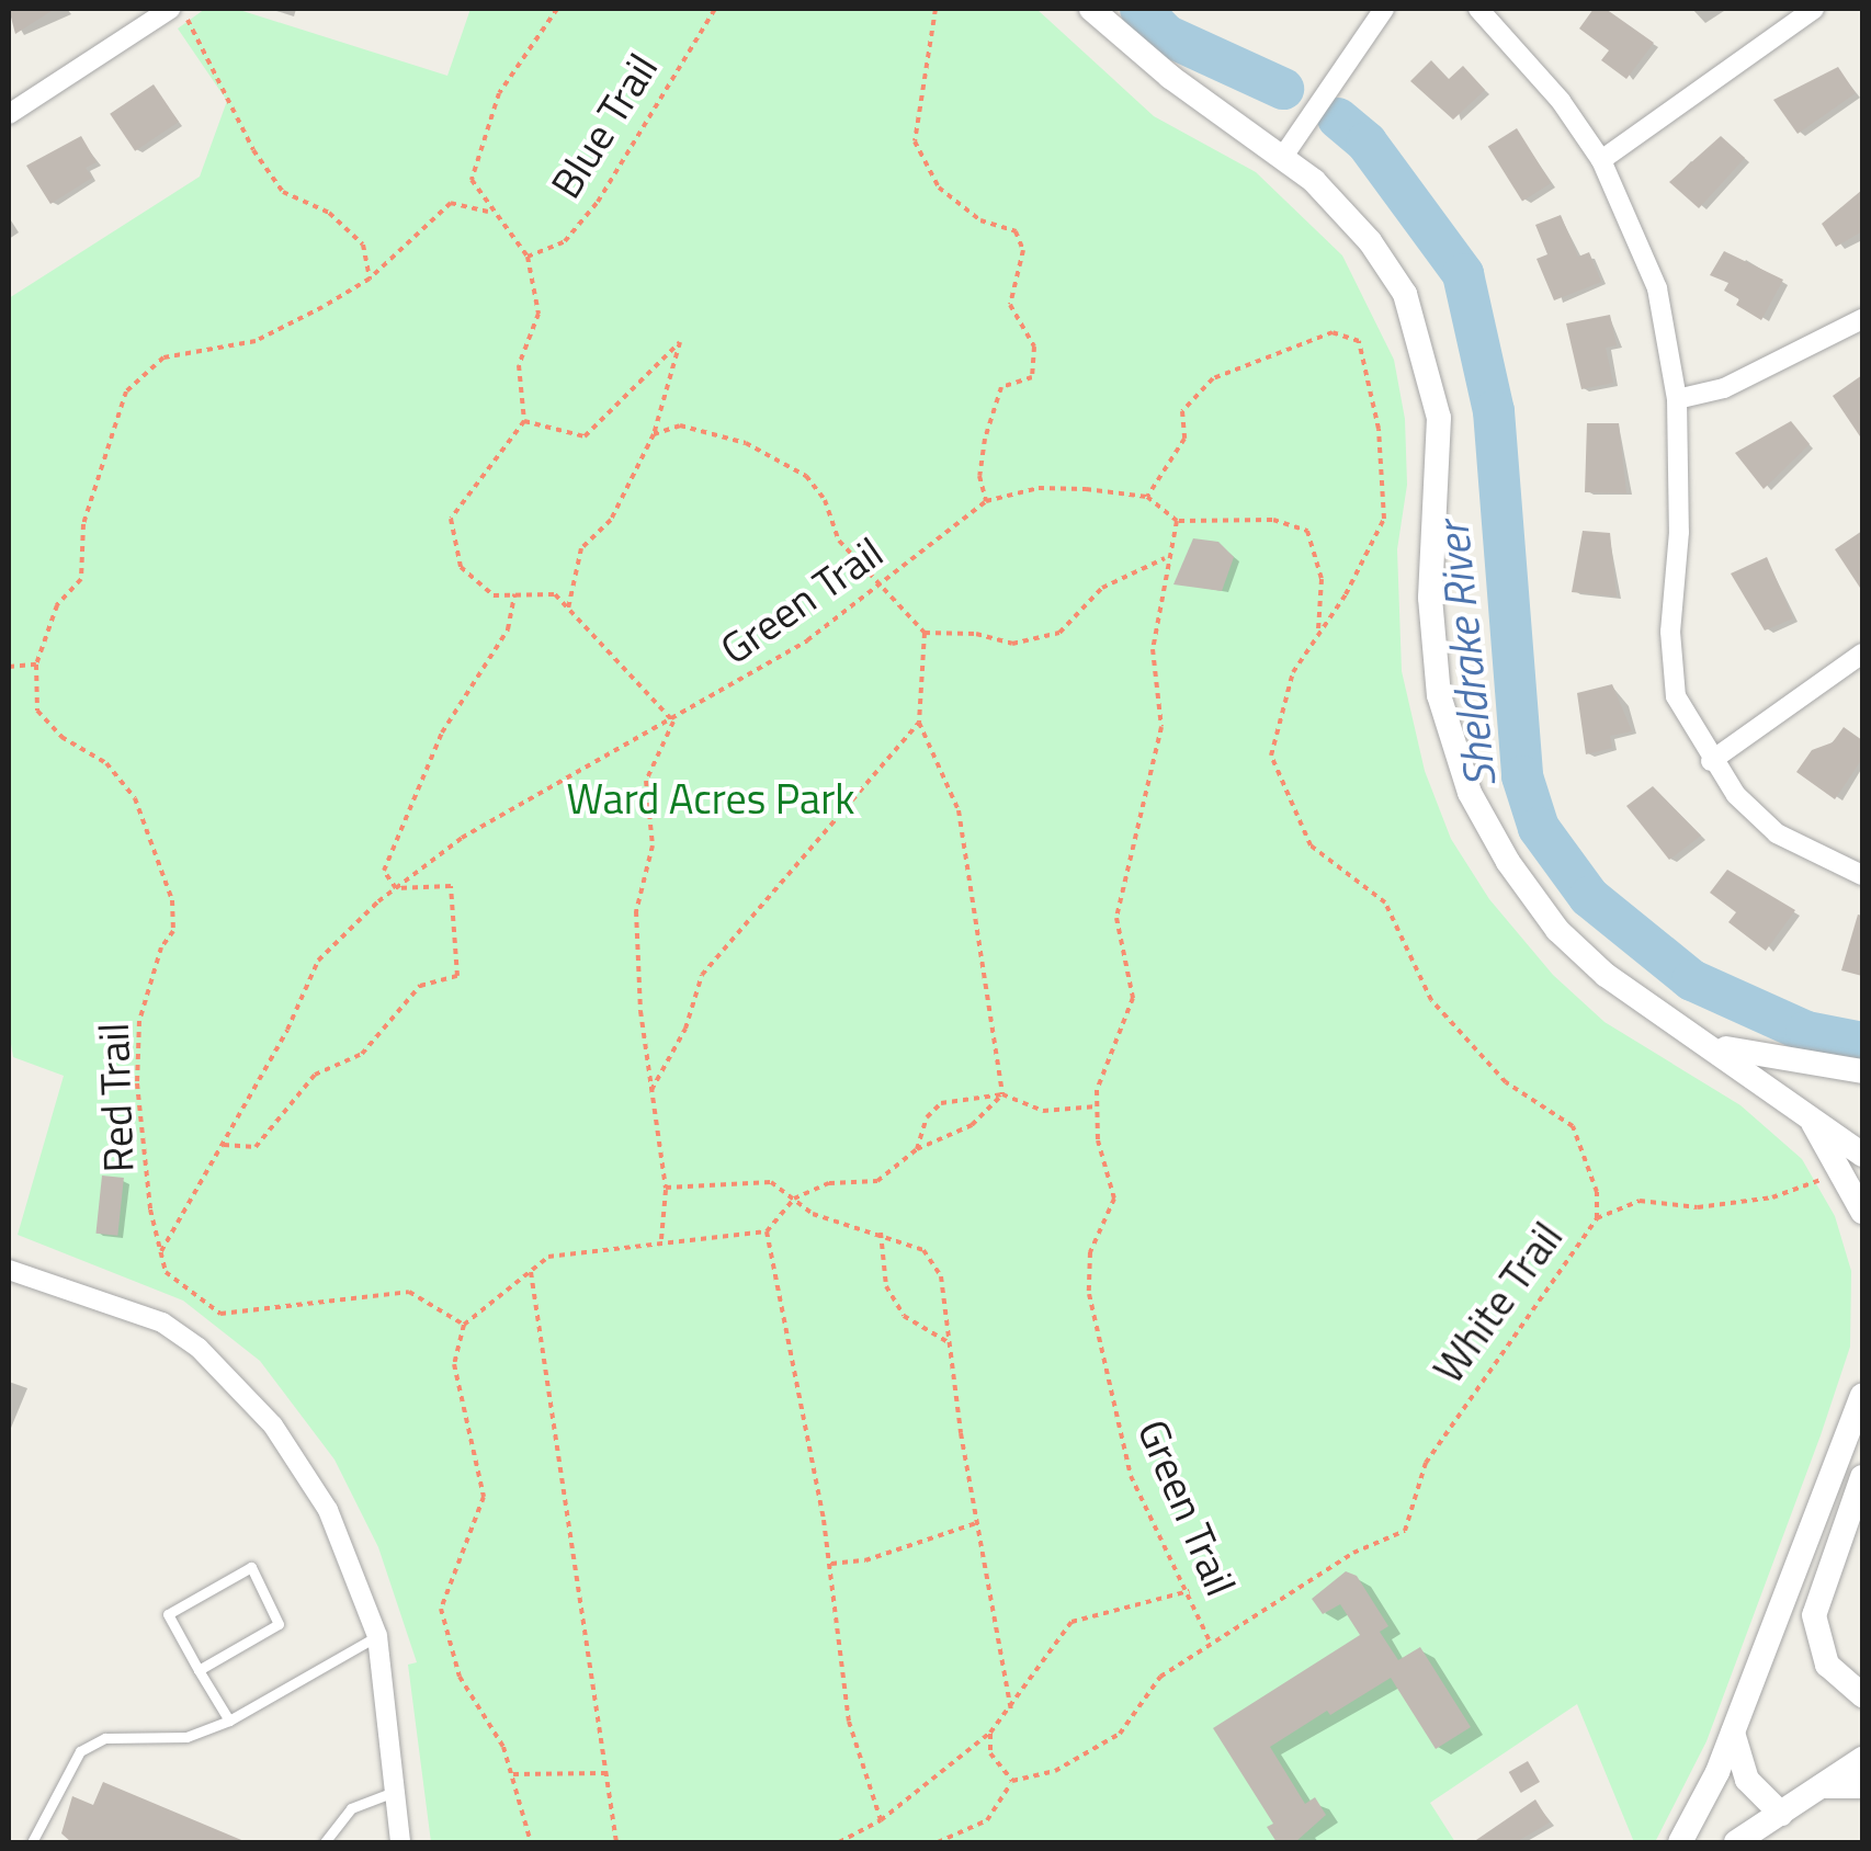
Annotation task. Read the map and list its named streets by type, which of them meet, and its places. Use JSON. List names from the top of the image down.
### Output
{
  "streets": {
    "path": [
      "Blue Trail",
      "Green Trail",
      "Red Trail",
      "White Trail"
    ]
  },
  "crossings": [
    ["Green Trail", "Red Trail"],
    ["Green Trail", "White Trail"]
  ],
  "water": ["Sheldrake River"],
  "parks": ["Ward Acres Park"]
}
